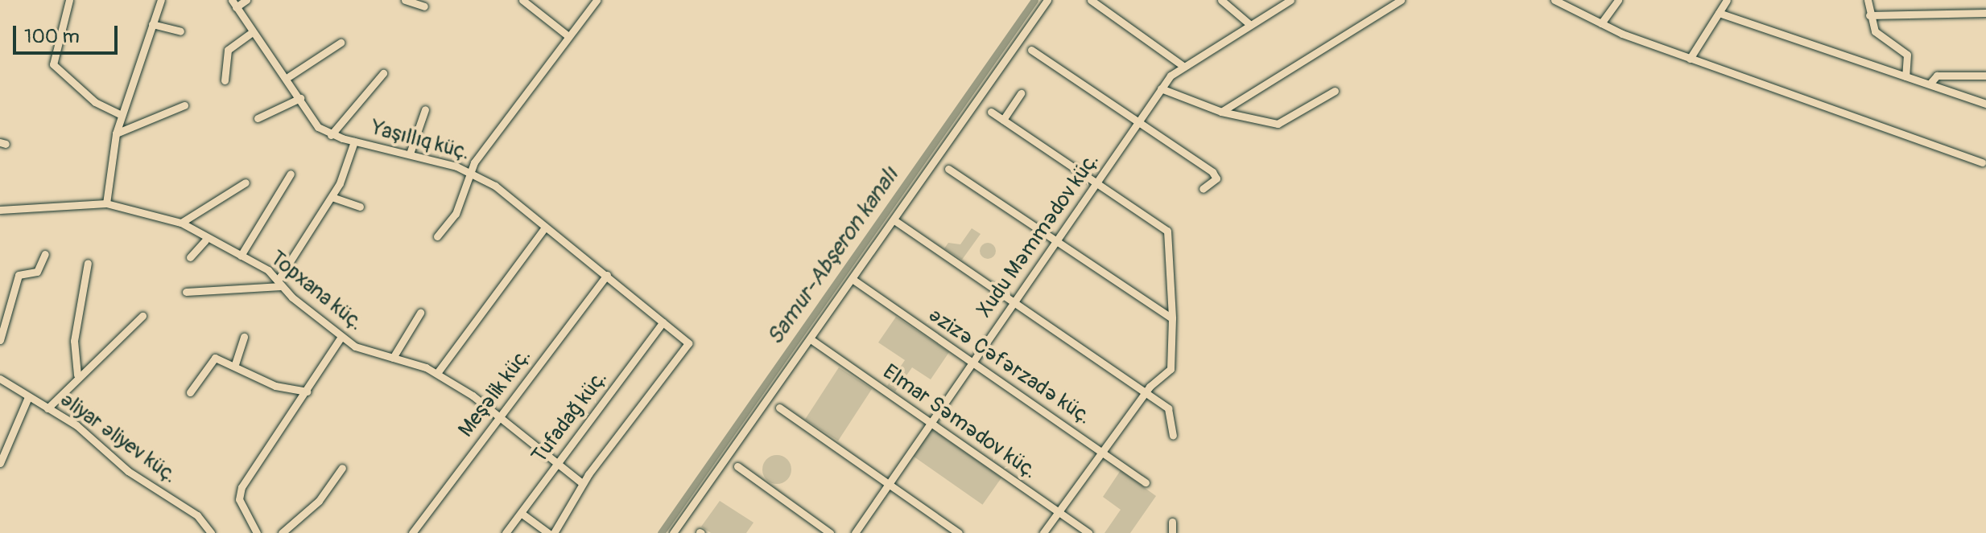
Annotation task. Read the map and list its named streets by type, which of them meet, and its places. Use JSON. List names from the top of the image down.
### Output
{
  "streets": {
    "street": [
      "Yaşıllıq küç.",
      "Xudu Məmmədov küç.",
      "Topxana küç.",
      "Əzizə Cəfərzadə küç.",
      "Meşəlik küç.",
      "Tufadağ küç.",
      "Elmar Səmədov küç.",
      "Əliyar Əliyev küç."
    ]
  },
  "crossings": [
    ["Yaşıllıq küç.", "Topxana küç."],
    ["Yaşıllıq küç.", "Meşəlik küç."],
    ["Yaşıllıq küç.", "Tufadağ küç."],
    ["Xudu Məmmədov küç.", "Əzizə Cəfərzadə küç."],
    ["Xudu Məmmədov küç.", "Elmar Səmədov küç."],
    ["Topxana küç.", "Meşəlik küç."],
    ["Topxana küç.", "Tufadağ küç."]
  ],
  "water": ["Samur-Abşeron kanalı"],
  "scale_bar": "100 m"
}
